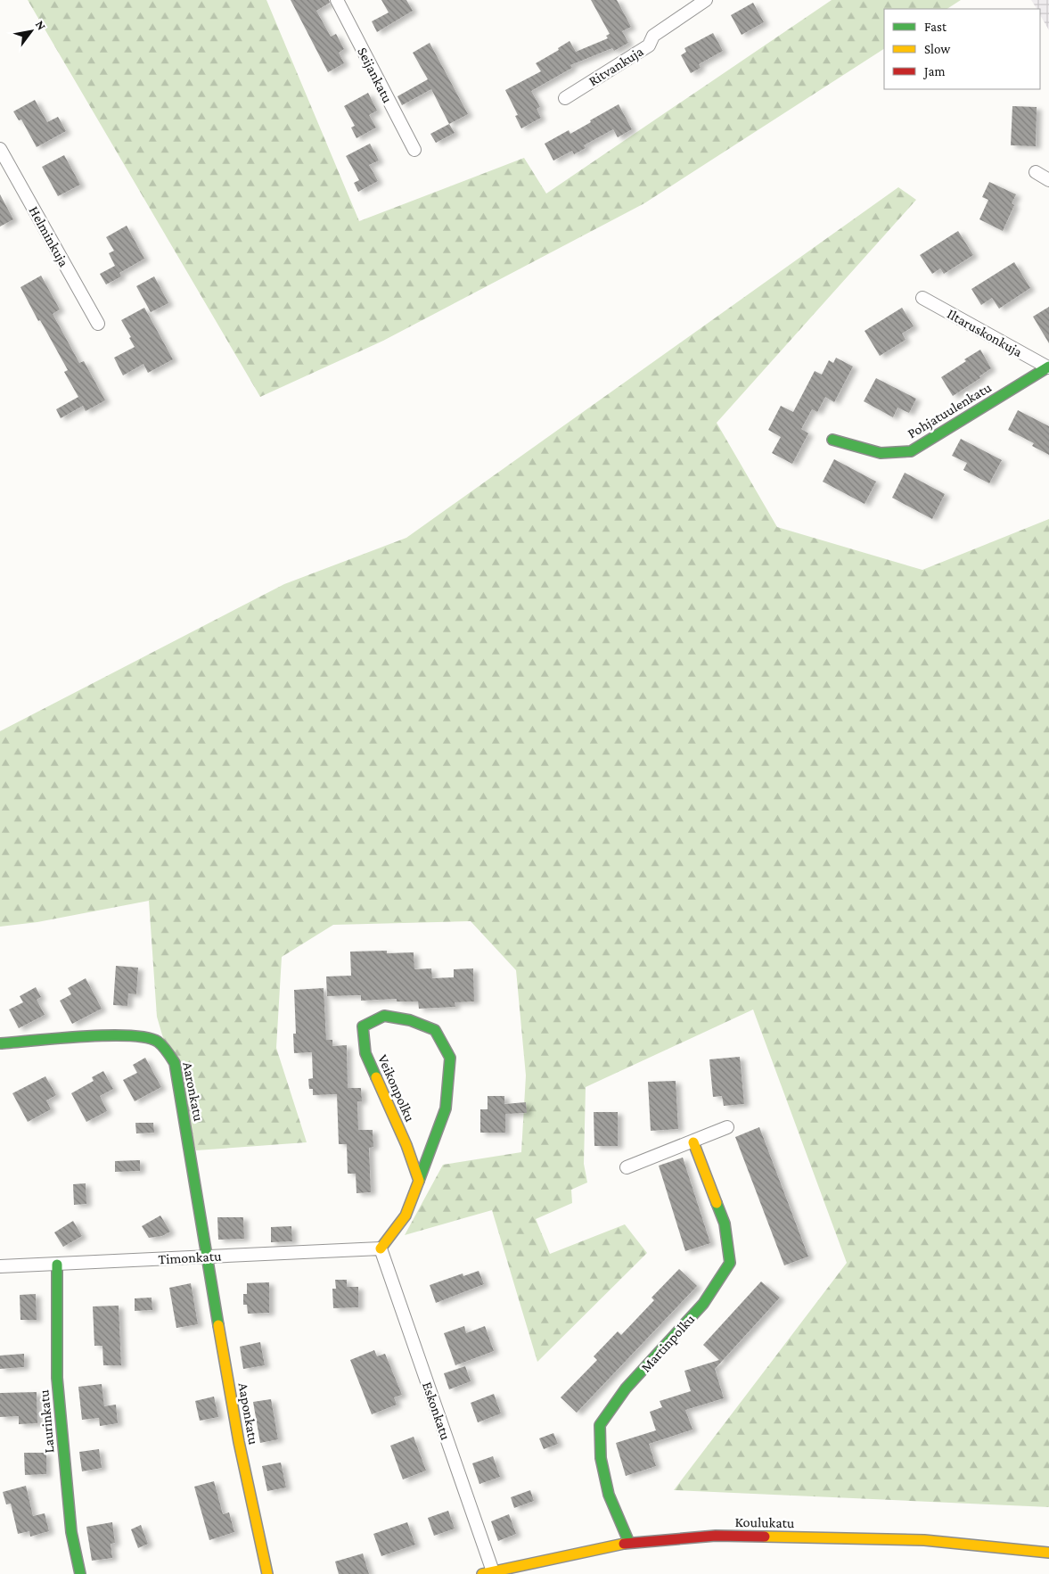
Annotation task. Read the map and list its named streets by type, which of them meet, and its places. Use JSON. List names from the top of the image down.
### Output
{
  "streets": {
    "street": [
      "Ritvankuja",
      "Seijankatu",
      "Helminkuja",
      "Iltaruskonkuja",
      "Pohjatuulenkatu",
      "Veikonpolku",
      "Aaronkatu",
      "Timonkatu",
      "Martinpolku",
      "Eskonkatu",
      "Aaponkatu",
      "Laurinkatu",
      "Koulukatu"
    ]
  },
  "crossings": [
    ["Iltaruskonkuja", "Pohjatuulenkatu"],
    ["Veikonpolku", "Timonkatu"],
    ["Veikonpolku", "Eskonkatu"],
    ["Aaronkatu", "Timonkatu"],
    ["Aaronkatu", "Aaponkatu"],
    ["Timonkatu", "Eskonkatu"],
    ["Timonkatu", "Aaponkatu"],
    ["Timonkatu", "Laurinkatu"],
    ["Martinpolku", "Koulukatu"],
    ["Eskonkatu", "Koulukatu"]
  ],
  "legend": ["Fast", "Slow", "Jam"],
  "north": "top right"
}
